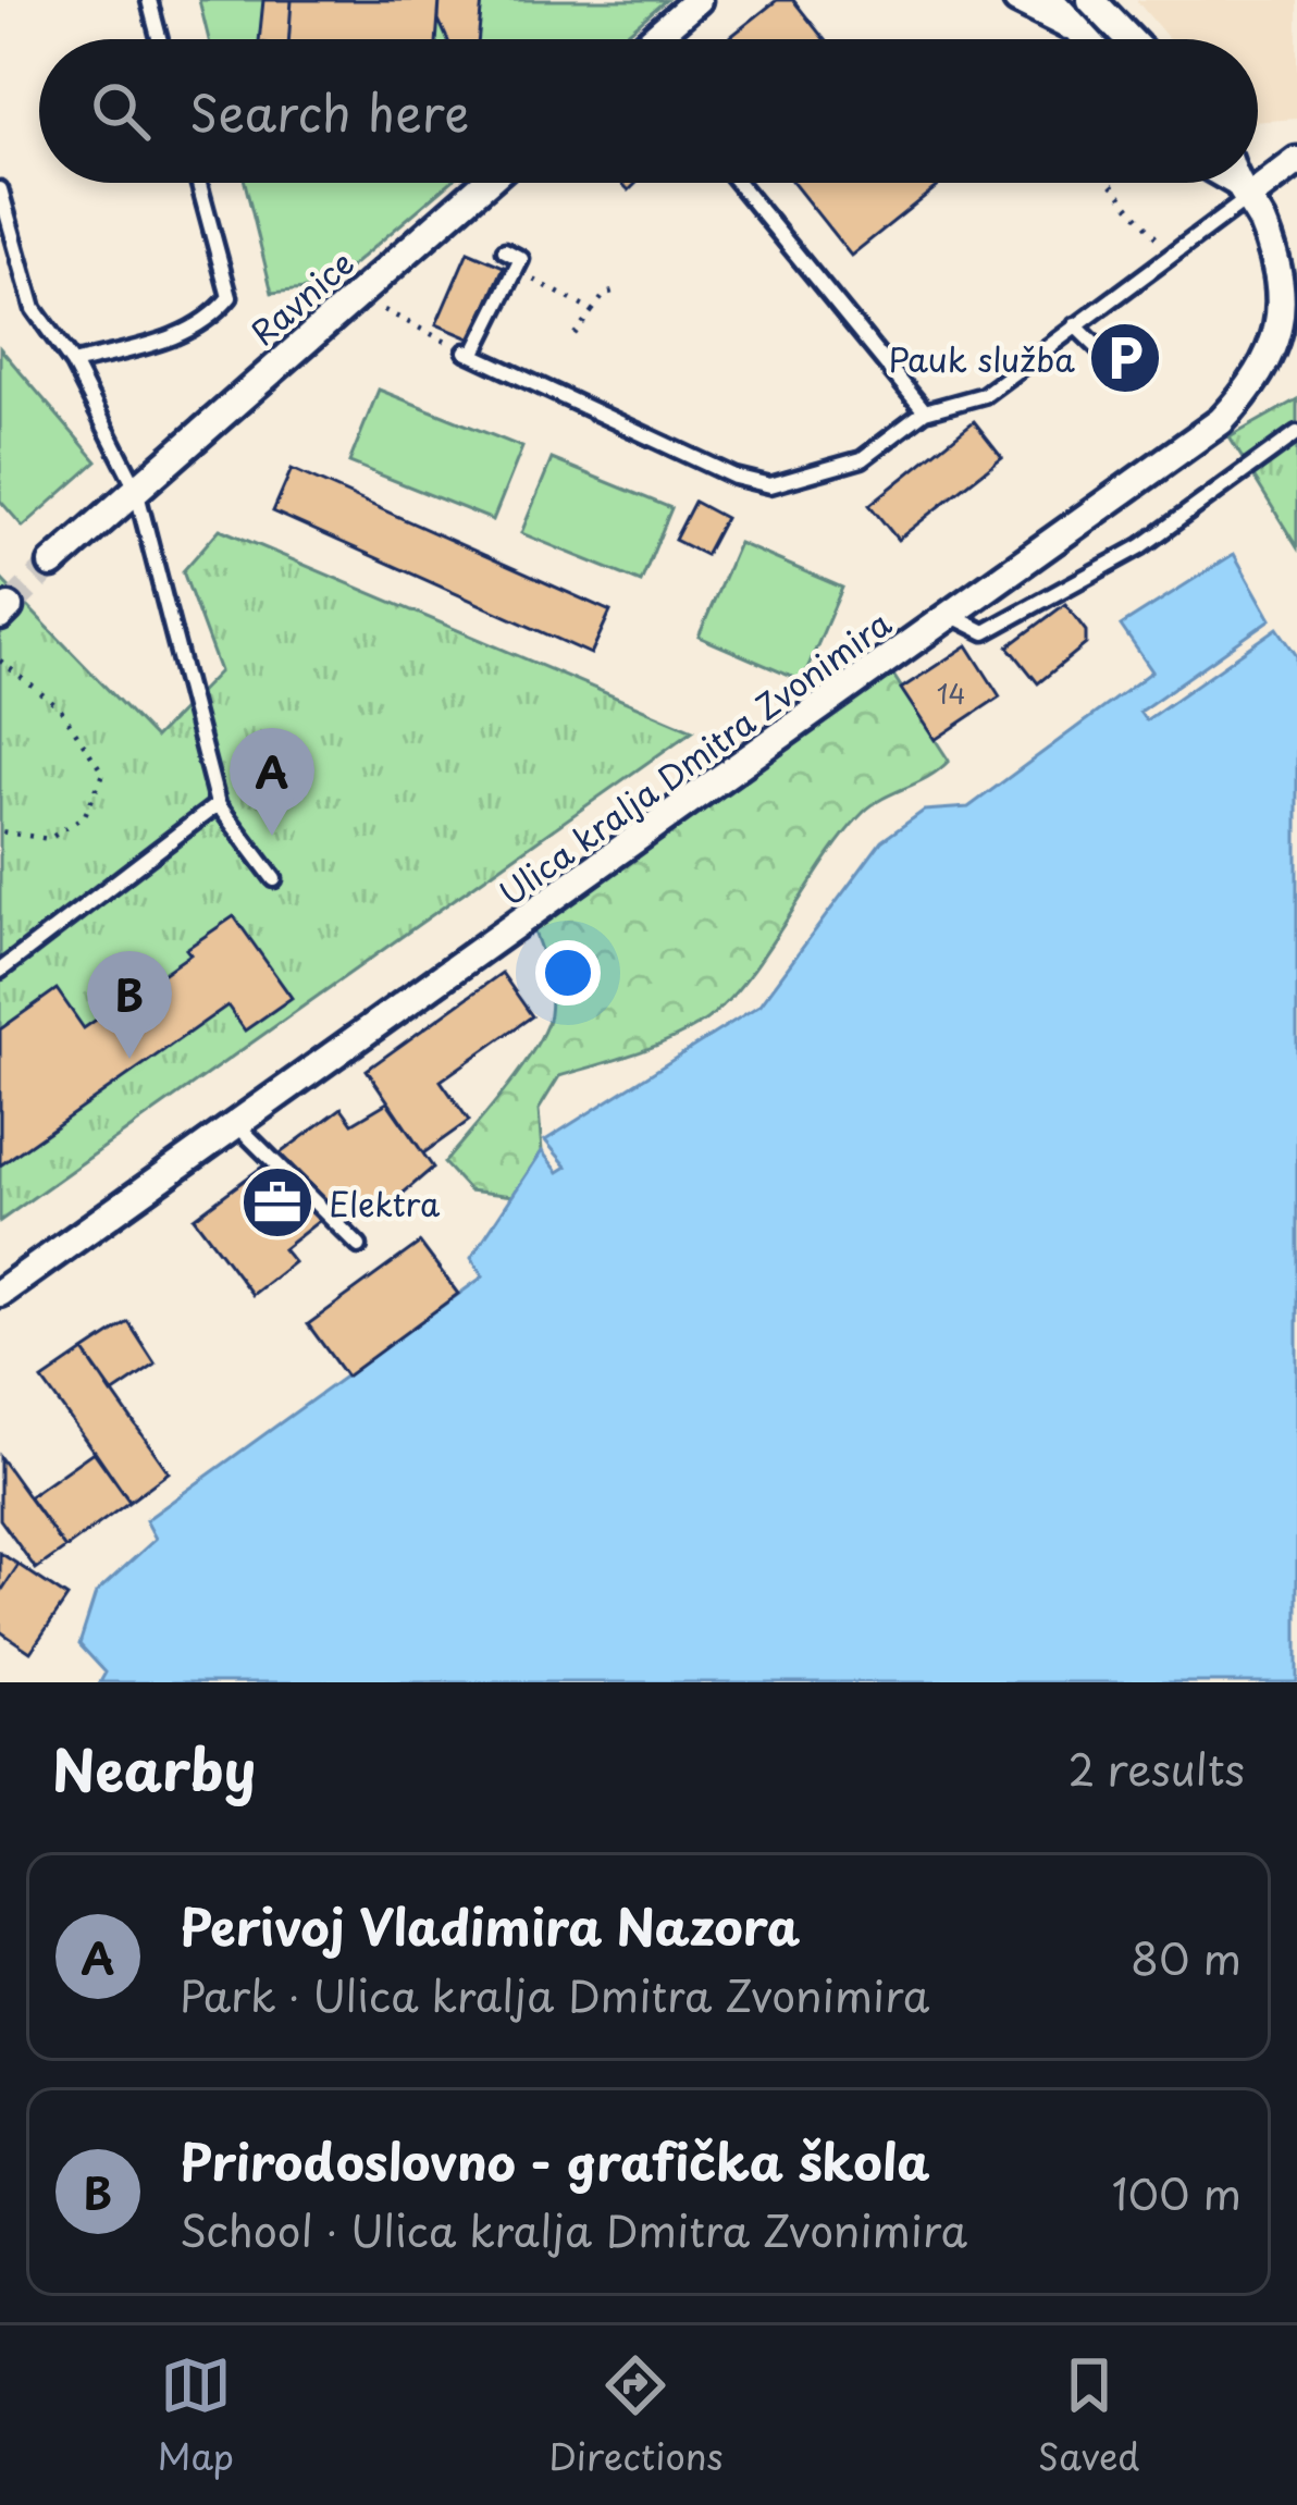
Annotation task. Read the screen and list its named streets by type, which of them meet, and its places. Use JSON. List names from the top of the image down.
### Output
{
  "streets": {
    "street": ["Ravnice", "Ulica kralja Dmitra Zvonimira"]
  },
  "places": {
    "parking": ["Pauk služba"],
    "office": ["Elektra"]
  },
  "house_numbers": ["14"],
  "page": {
    "search": "Search here",
    "pins": ["A", "B"],
    "heading": ["Nearby", "2 results"],
    "list": [
      {
        "mark": "A",
        "name": "Perivoj Vladimira Nazora",
        "note": "Park · Ulica kralja Dmitra Zvonimira",
        "value": "80 m"
      },
      {
        "mark": "B",
        "name": "Prirodoslovno - grafička škola",
        "note": "School · Ulica kralja Dmitra Zvonimira",
        "value": "100 m"
      }
    ],
    "nav": ["Map", "Directions", "Saved"]
  }
}
